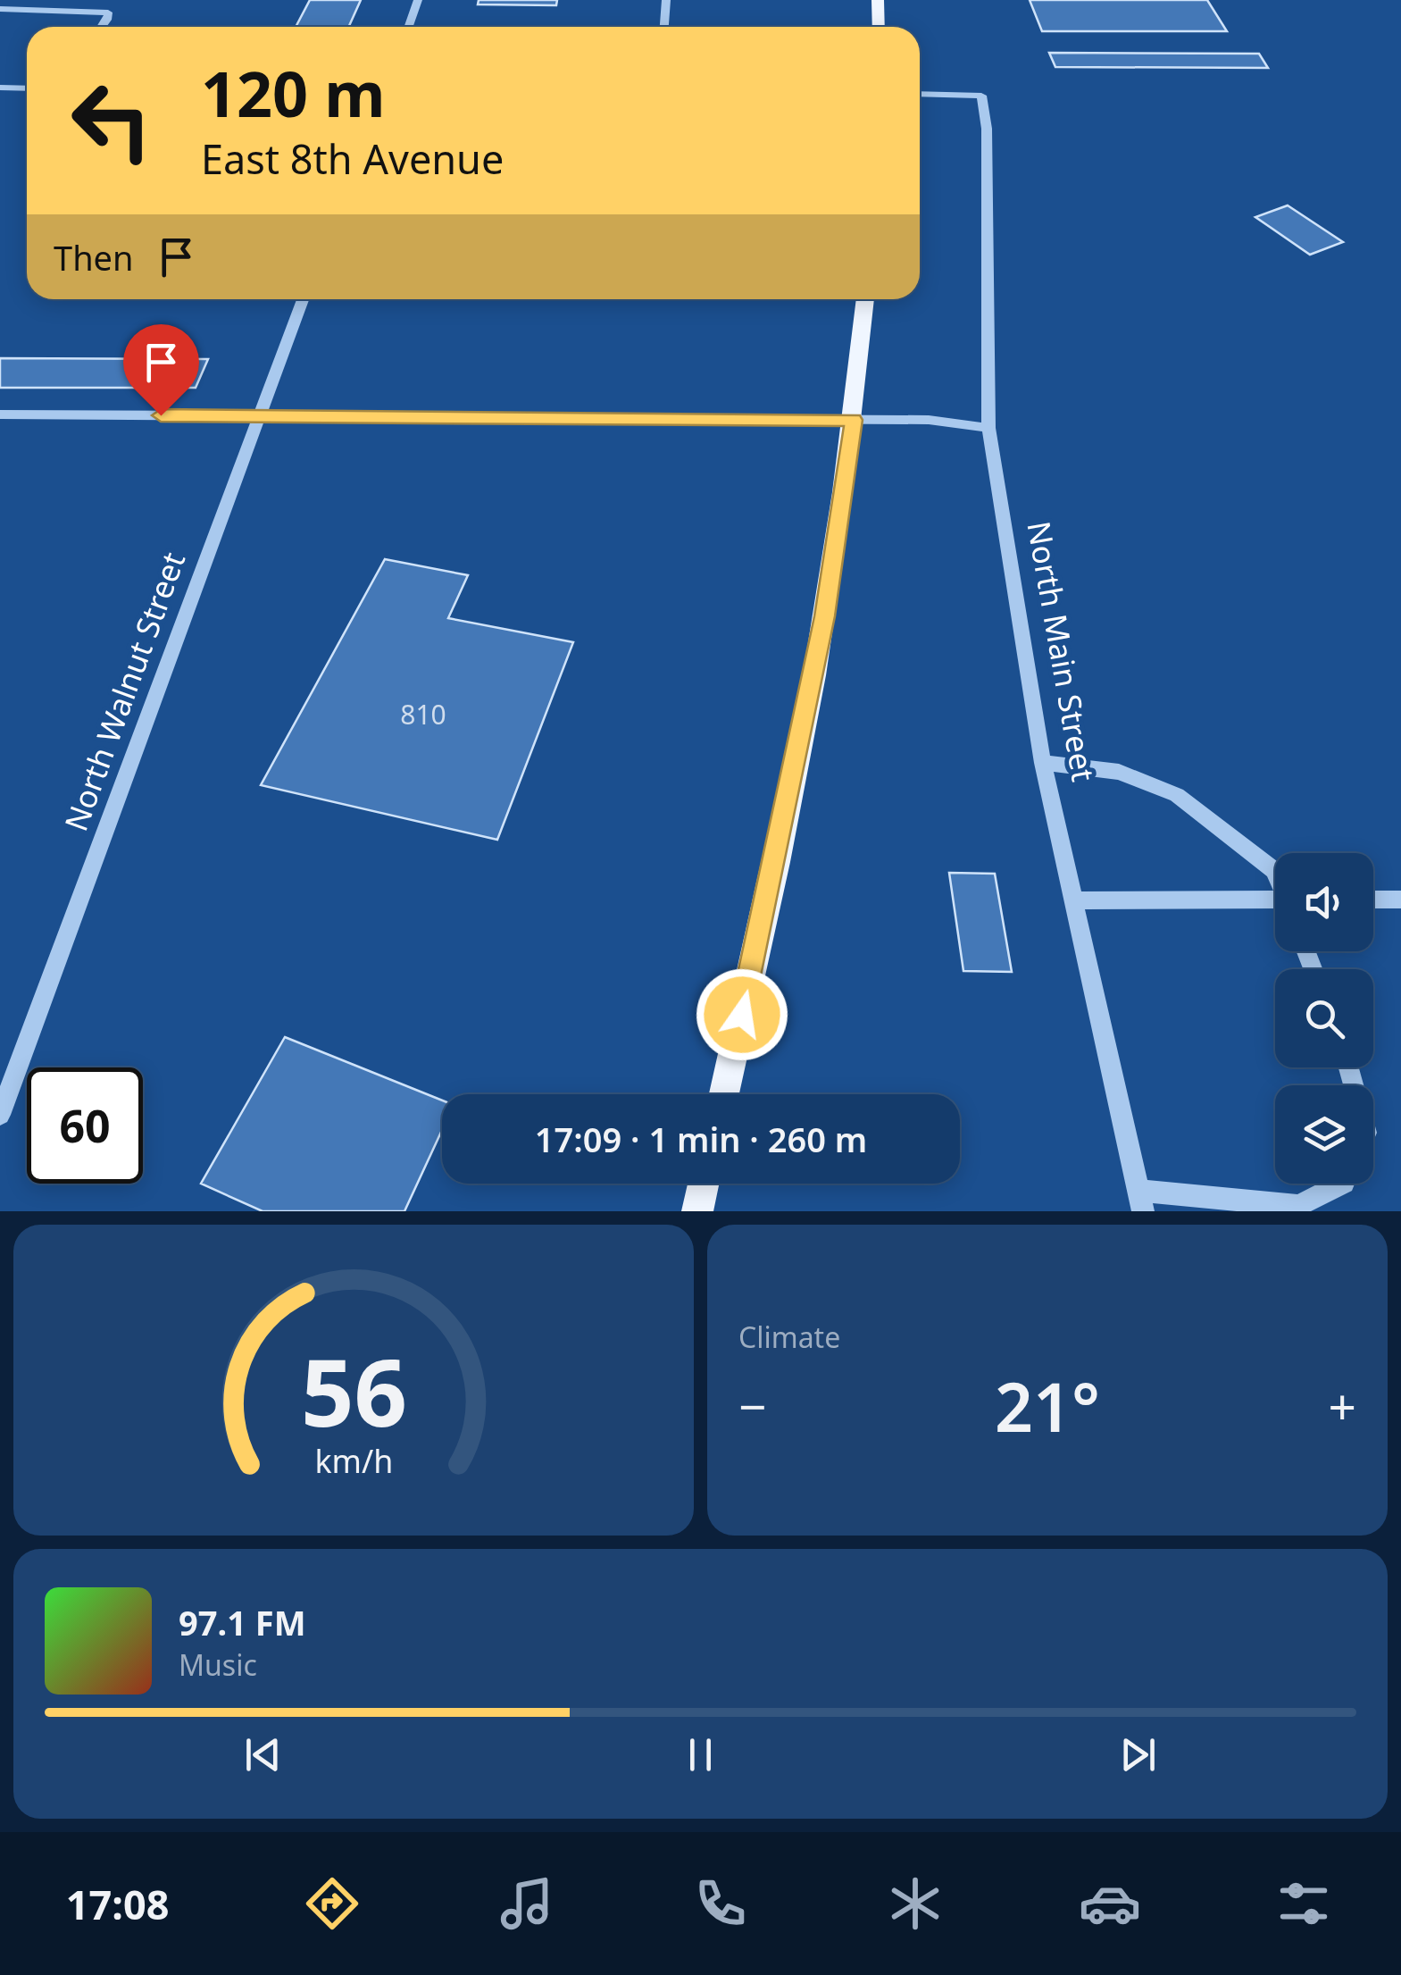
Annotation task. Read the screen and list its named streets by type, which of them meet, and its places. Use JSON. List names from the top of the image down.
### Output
{
  "streets": {
    "street": ["North Main Street", "North Walnut Street"]
  },
  "house_numbers": ["810"],
  "page": {
    "turn": ["120 m", "East 8th Avenue"],
    "then": "Then",
    "limit": "60",
    "trip": "17:09 · 1 min · 260 m",
    "tile": "Climate",
    "heat": ["−", "21°", "+"],
    "song": ["97.1 FM", "Music"],
    "tabs": "17:08",
    "gauge": ["56", "km/h"]
  }
}
